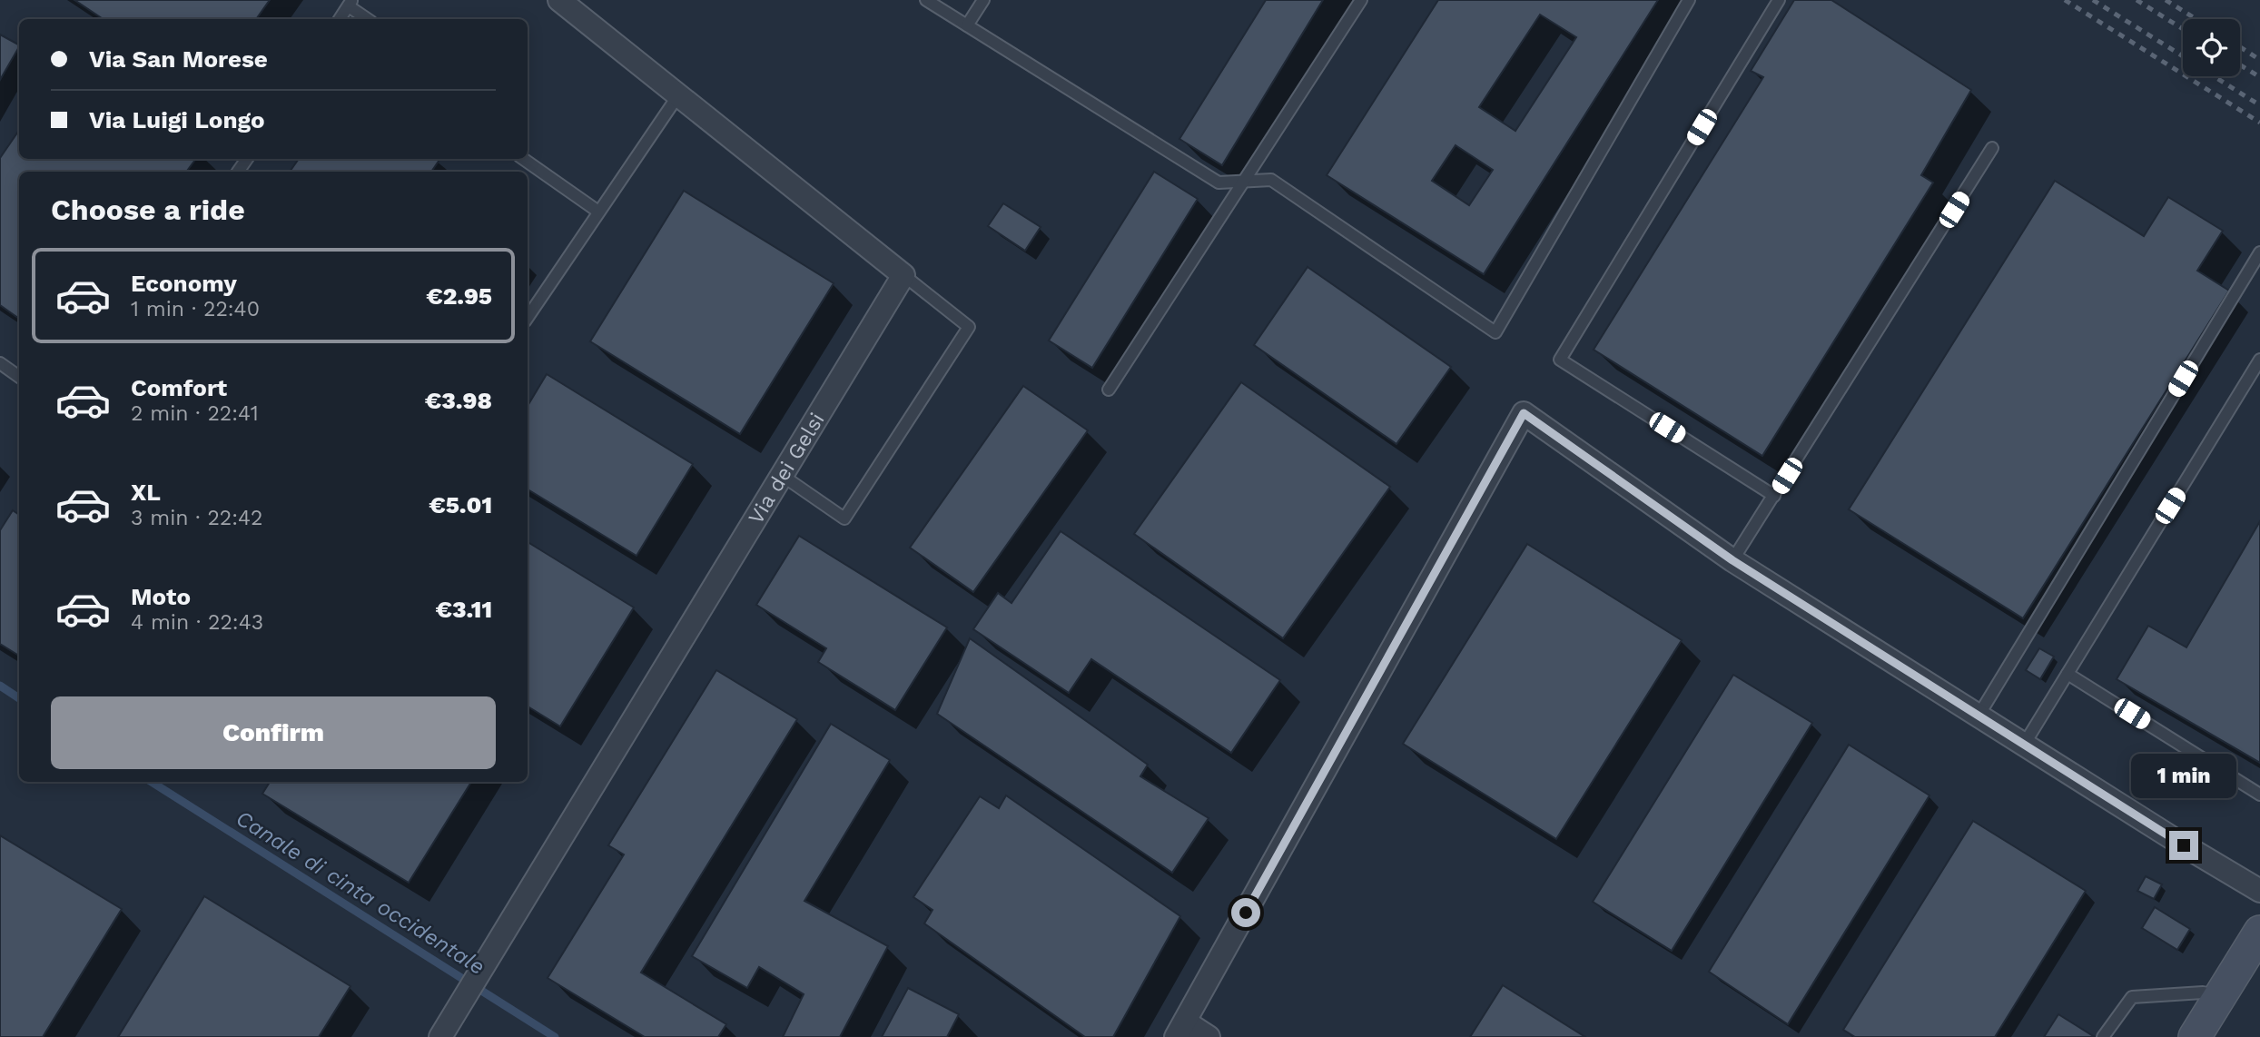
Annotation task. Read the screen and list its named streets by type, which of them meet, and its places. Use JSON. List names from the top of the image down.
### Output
{
  "streets": {
    "street": ["Via dei Gelsi"]
  },
  "water": ["Canale di cinta occidentale"],
  "page": {
    "banner": ["Via San Morese", "Via Luigi Longo"],
    "heading": "Choose a ride",
    "list": [
      {
        "name": "Economy",
        "note": "1 min · 22:40",
        "value": "€2.95"
      },
      {
        "name": "Comfort",
        "note": "2 min · 22:41",
        "value": "€3.98"
      },
      {
        "name": "XL",
        "note": "3 min · 22:42",
        "value": "€5.01"
      },
      {
        "name": "Moto",
        "note": "4 min · 22:43",
        "value": "€3.11"
      }
    ],
    "buttons": "Confirm",
    "bubble": "1 min"
  }
}
